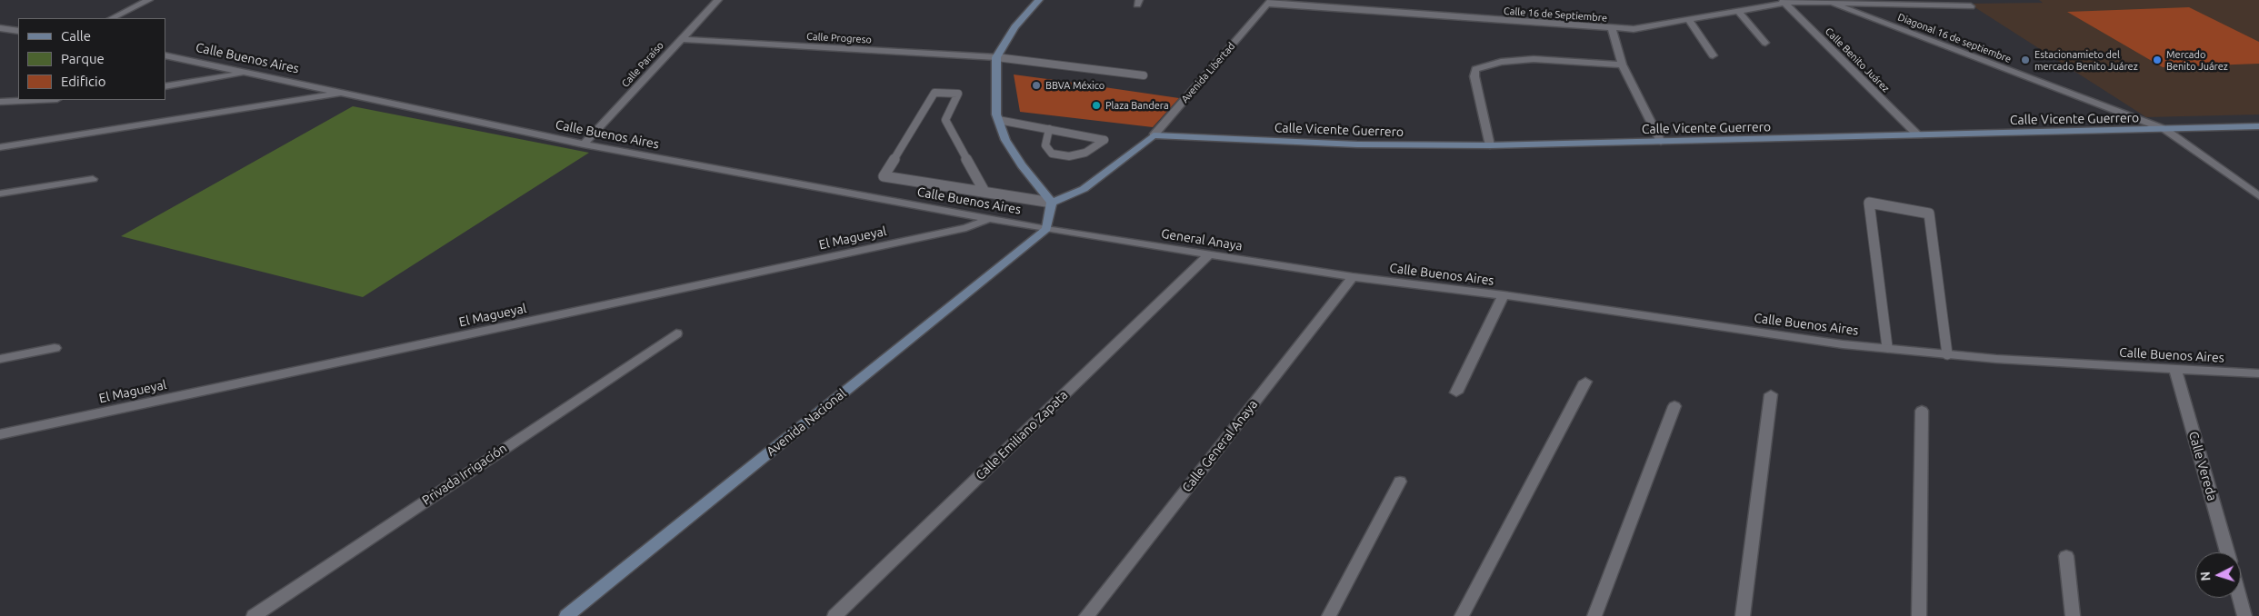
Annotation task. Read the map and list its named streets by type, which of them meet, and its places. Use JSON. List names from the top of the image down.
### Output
{
  "streets": {
    "street": [
      "Calle 16 de Septiembre",
      "Calle Progreso",
      "Diagonal 16 de septiembre",
      "Calle Buenos Aires",
      "Calle Benito Juárez",
      "Calle Paraíso",
      "Avenida Libertad",
      "Calle Vicente Guerrero",
      "El Magueyal",
      "General Anaya",
      "Avenida Nacional",
      "Calle Emiliano Zapata",
      "Calle General Anaya",
      "Calle Vereda",
      "Privada Irrigación"
    ]
  },
  "crossings": [
    ["Calle 16 de Septiembre", "Diagonal 16 de septiembre"],
    ["Calle 16 de Septiembre", "Calle Benito Juárez"],
    ["Calle 16 de Septiembre", "Avenida Libertad"],
    ["Calle Progreso", "Calle Paraíso"],
    ["Diagonal 16 de septiembre", "Calle Benito Juárez"],
    ["Diagonal 16 de septiembre", "Calle Vicente Guerrero"],
    ["Calle Buenos Aires", "Calle Paraíso"],
    ["Calle Buenos Aires", "El Magueyal"],
    ["Calle Buenos Aires", "General Anaya"],
    ["Calle Buenos Aires", "Avenida Nacional"],
    ["Calle Buenos Aires", "Calle General Anaya"],
    ["Calle Buenos Aires", "Calle Vereda"],
    ["Calle Benito Juárez", "Calle Vicente Guerrero"],
    ["Avenida Libertad", "Calle Vicente Guerrero"],
    ["General Anaya", "Avenida Nacional"],
    ["General Anaya", "Calle Emiliano Zapata"],
    ["General Anaya", "Calle General Anaya"]
  ],
  "places": [
    "Estacionamieto del mercado Benito Juárez",
    "Mercado Benito Juárez",
    "BBVA México",
    "Plaza Bandera"
  ],
  "legend": ["Calle", "Parque", "Edificio"],
  "north": "left"
}
